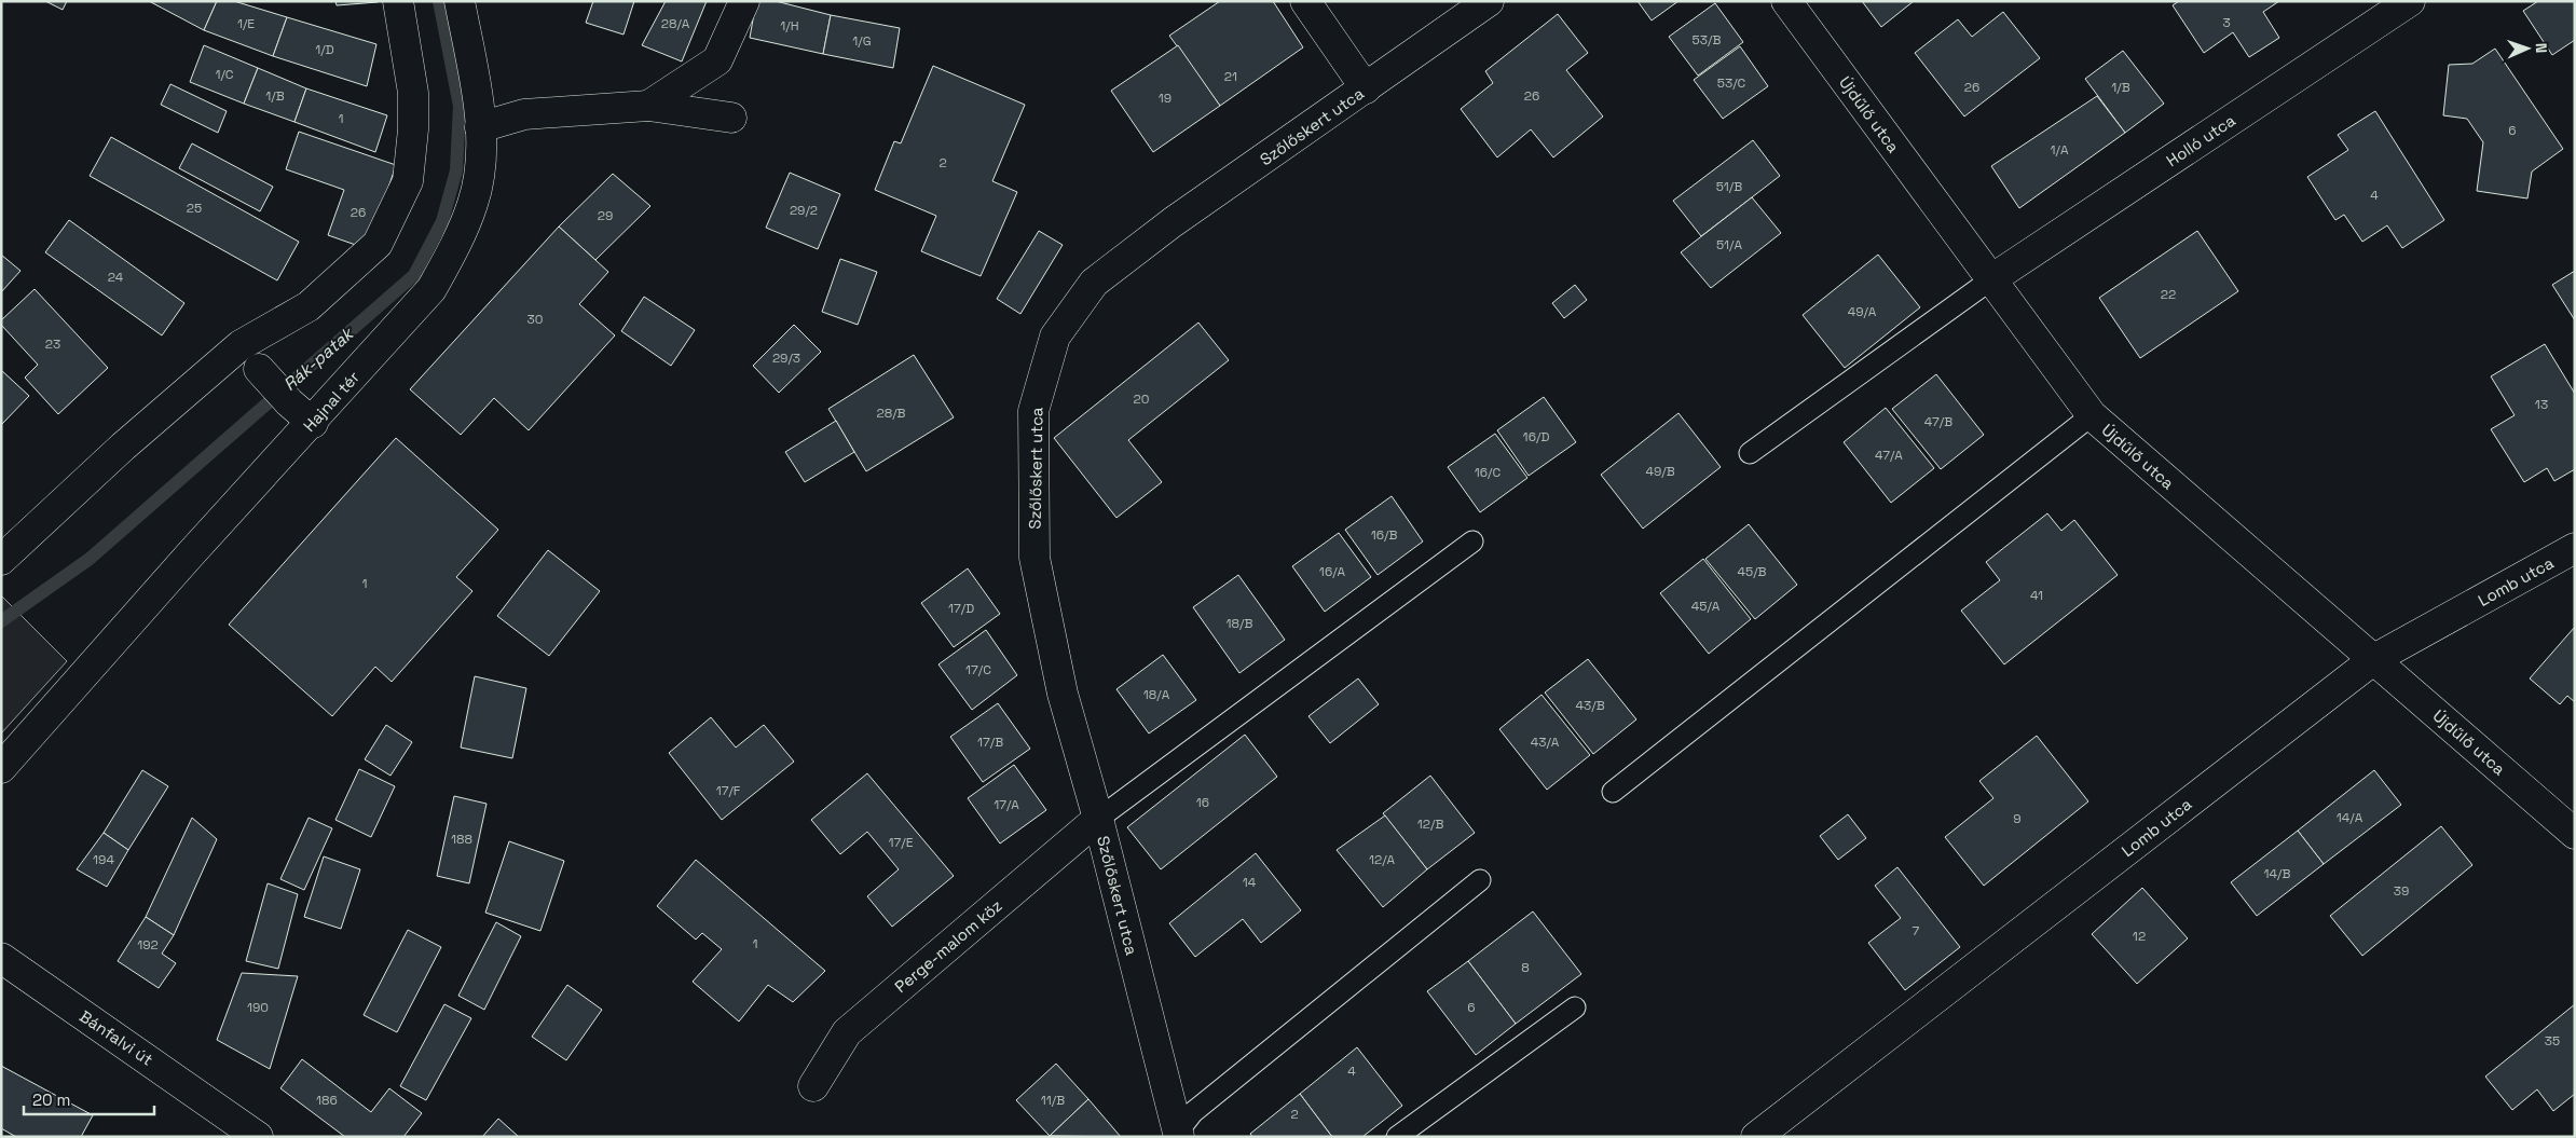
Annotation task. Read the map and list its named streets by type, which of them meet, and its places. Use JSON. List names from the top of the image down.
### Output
{
  "streets": {
    "street": [
      "Újdűlő utca",
      "Szőlőskert utca",
      "Holló utca",
      "Hajnal tér",
      "Lomb utca",
      "Perge-malom köz",
      "Bánfalvi út"
    ]
  },
  "crossings": [
    ["Újdűlő utca", "Holló utca"],
    ["Újdűlő utca", "Lomb utca"],
    ["Szőlőskert utca", "Perge-malom köz"]
  ],
  "water": ["Rák-patak"],
  "house_numbers": [
    "3",
    "1/E",
    "28/A",
    "1/H",
    "53/B",
    "1/G",
    "1/D",
    "1/C",
    "21",
    "53/C",
    "26",
    "1/B",
    "1/B",
    "26",
    "19",
    "1",
    "6",
    "1/A",
    "2",
    "51/B",
    "4",
    "25",
    "29/2",
    "26",
    "29",
    "51/A",
    "24",
    "22",
    "49/A",
    "30",
    "23",
    "29/3",
    "20",
    "13",
    "28/B",
    "47/B",
    "16/D",
    "47/A",
    "49/B",
    "16/C",
    "16/B",
    "16/A",
    "45/B",
    "1",
    "41",
    "45/A",
    "17/D",
    "18/B",
    "17/C",
    "18/A",
    "43/B",
    "17/B",
    "43/A",
    "17/F",
    "16",
    "17/A",
    "14/A",
    "9",
    "12/B",
    "188",
    "17/E",
    "194",
    "12/A",
    "14/B",
    "14",
    "39",
    "7",
    "12",
    "1",
    "192",
    "8",
    "190",
    "6",
    "35",
    "4",
    "186",
    "11/B",
    "2"
  ],
  "scale_bar": "20 m",
  "north": "right"
}
